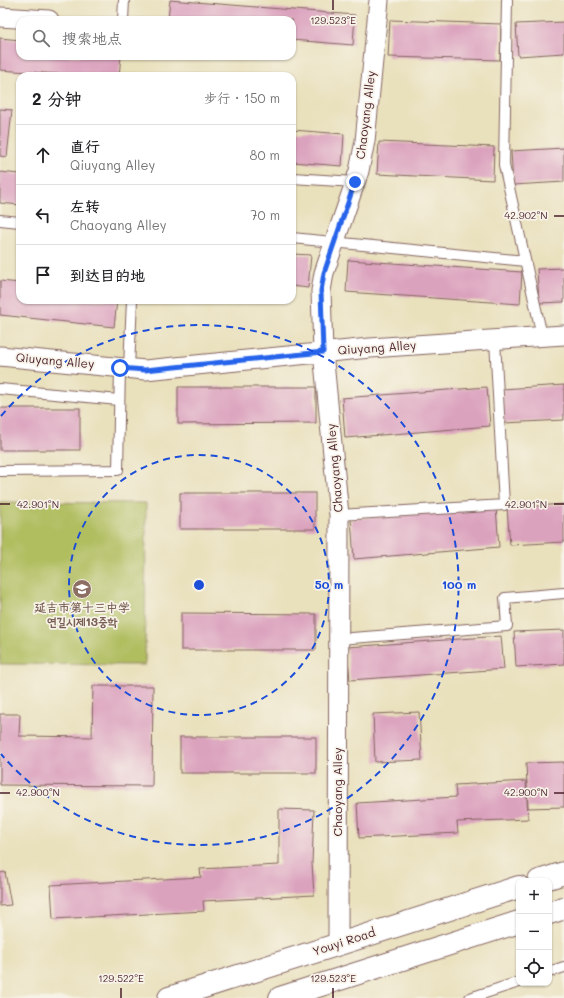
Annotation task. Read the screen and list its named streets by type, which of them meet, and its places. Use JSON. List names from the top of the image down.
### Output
{
  "streets": {
    "main road": ["Youyi Road"],
    "street": ["Chaoyang Alley", "Qiuyang Alley"]
  },
  "crossings": [
    ["Chaoyang Alley", "Qiuyang Alley"],
    ["Chaoyang Alley", "Youyi Road"]
  ],
  "places": {
    "school or university": ["延吉市第十三中学 연길시제13중학"]
  },
  "page": {
    "search": "搜索地点",
    "heading": ["2 分钟", "步行 · 150 m"],
    "list": [
      ["直行", "Qiuyang Alley", "80 m"],
      ["左转", "Chaoyang Alley", "70 m"],
      "到达目的地"
    ],
    "map_buttons": ["+", "−"]
  },
  "coordinates": [
    "129.523°E",
    "42.902°N",
    "42.901°N",
    "42.900°N",
    "129.522°E"
  ],
  "rings": ["50 m", "100 m"]
}
